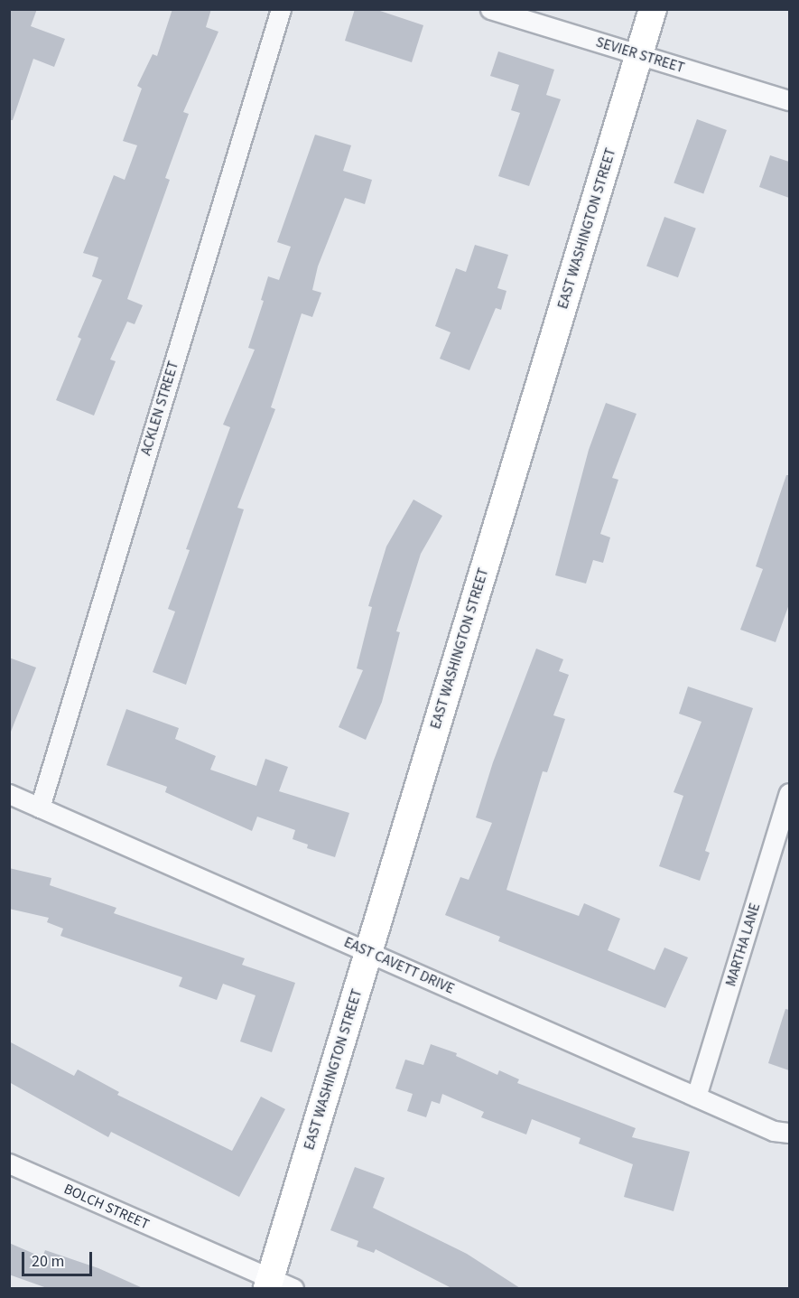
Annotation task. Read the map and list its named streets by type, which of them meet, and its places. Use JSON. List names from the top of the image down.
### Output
{
  "streets": {
    "street": [
      "SEVIER STREET",
      "EAST WASHINGTON STREET",
      "ACKLEN STREET",
      "MARTHA LANE",
      "EAST CAVETT DRIVE",
      "BOLCH STREET"
    ]
  },
  "crossings": [
    ["SEVIER STREET", "EAST WASHINGTON STREET"],
    ["EAST WASHINGTON STREET", "EAST CAVETT DRIVE"],
    ["EAST WASHINGTON STREET", "BOLCH STREET"],
    ["ACKLEN STREET", "EAST CAVETT DRIVE"],
    ["MARTHA LANE", "EAST CAVETT DRIVE"]
  ],
  "scale_bar": "20 m"
}
